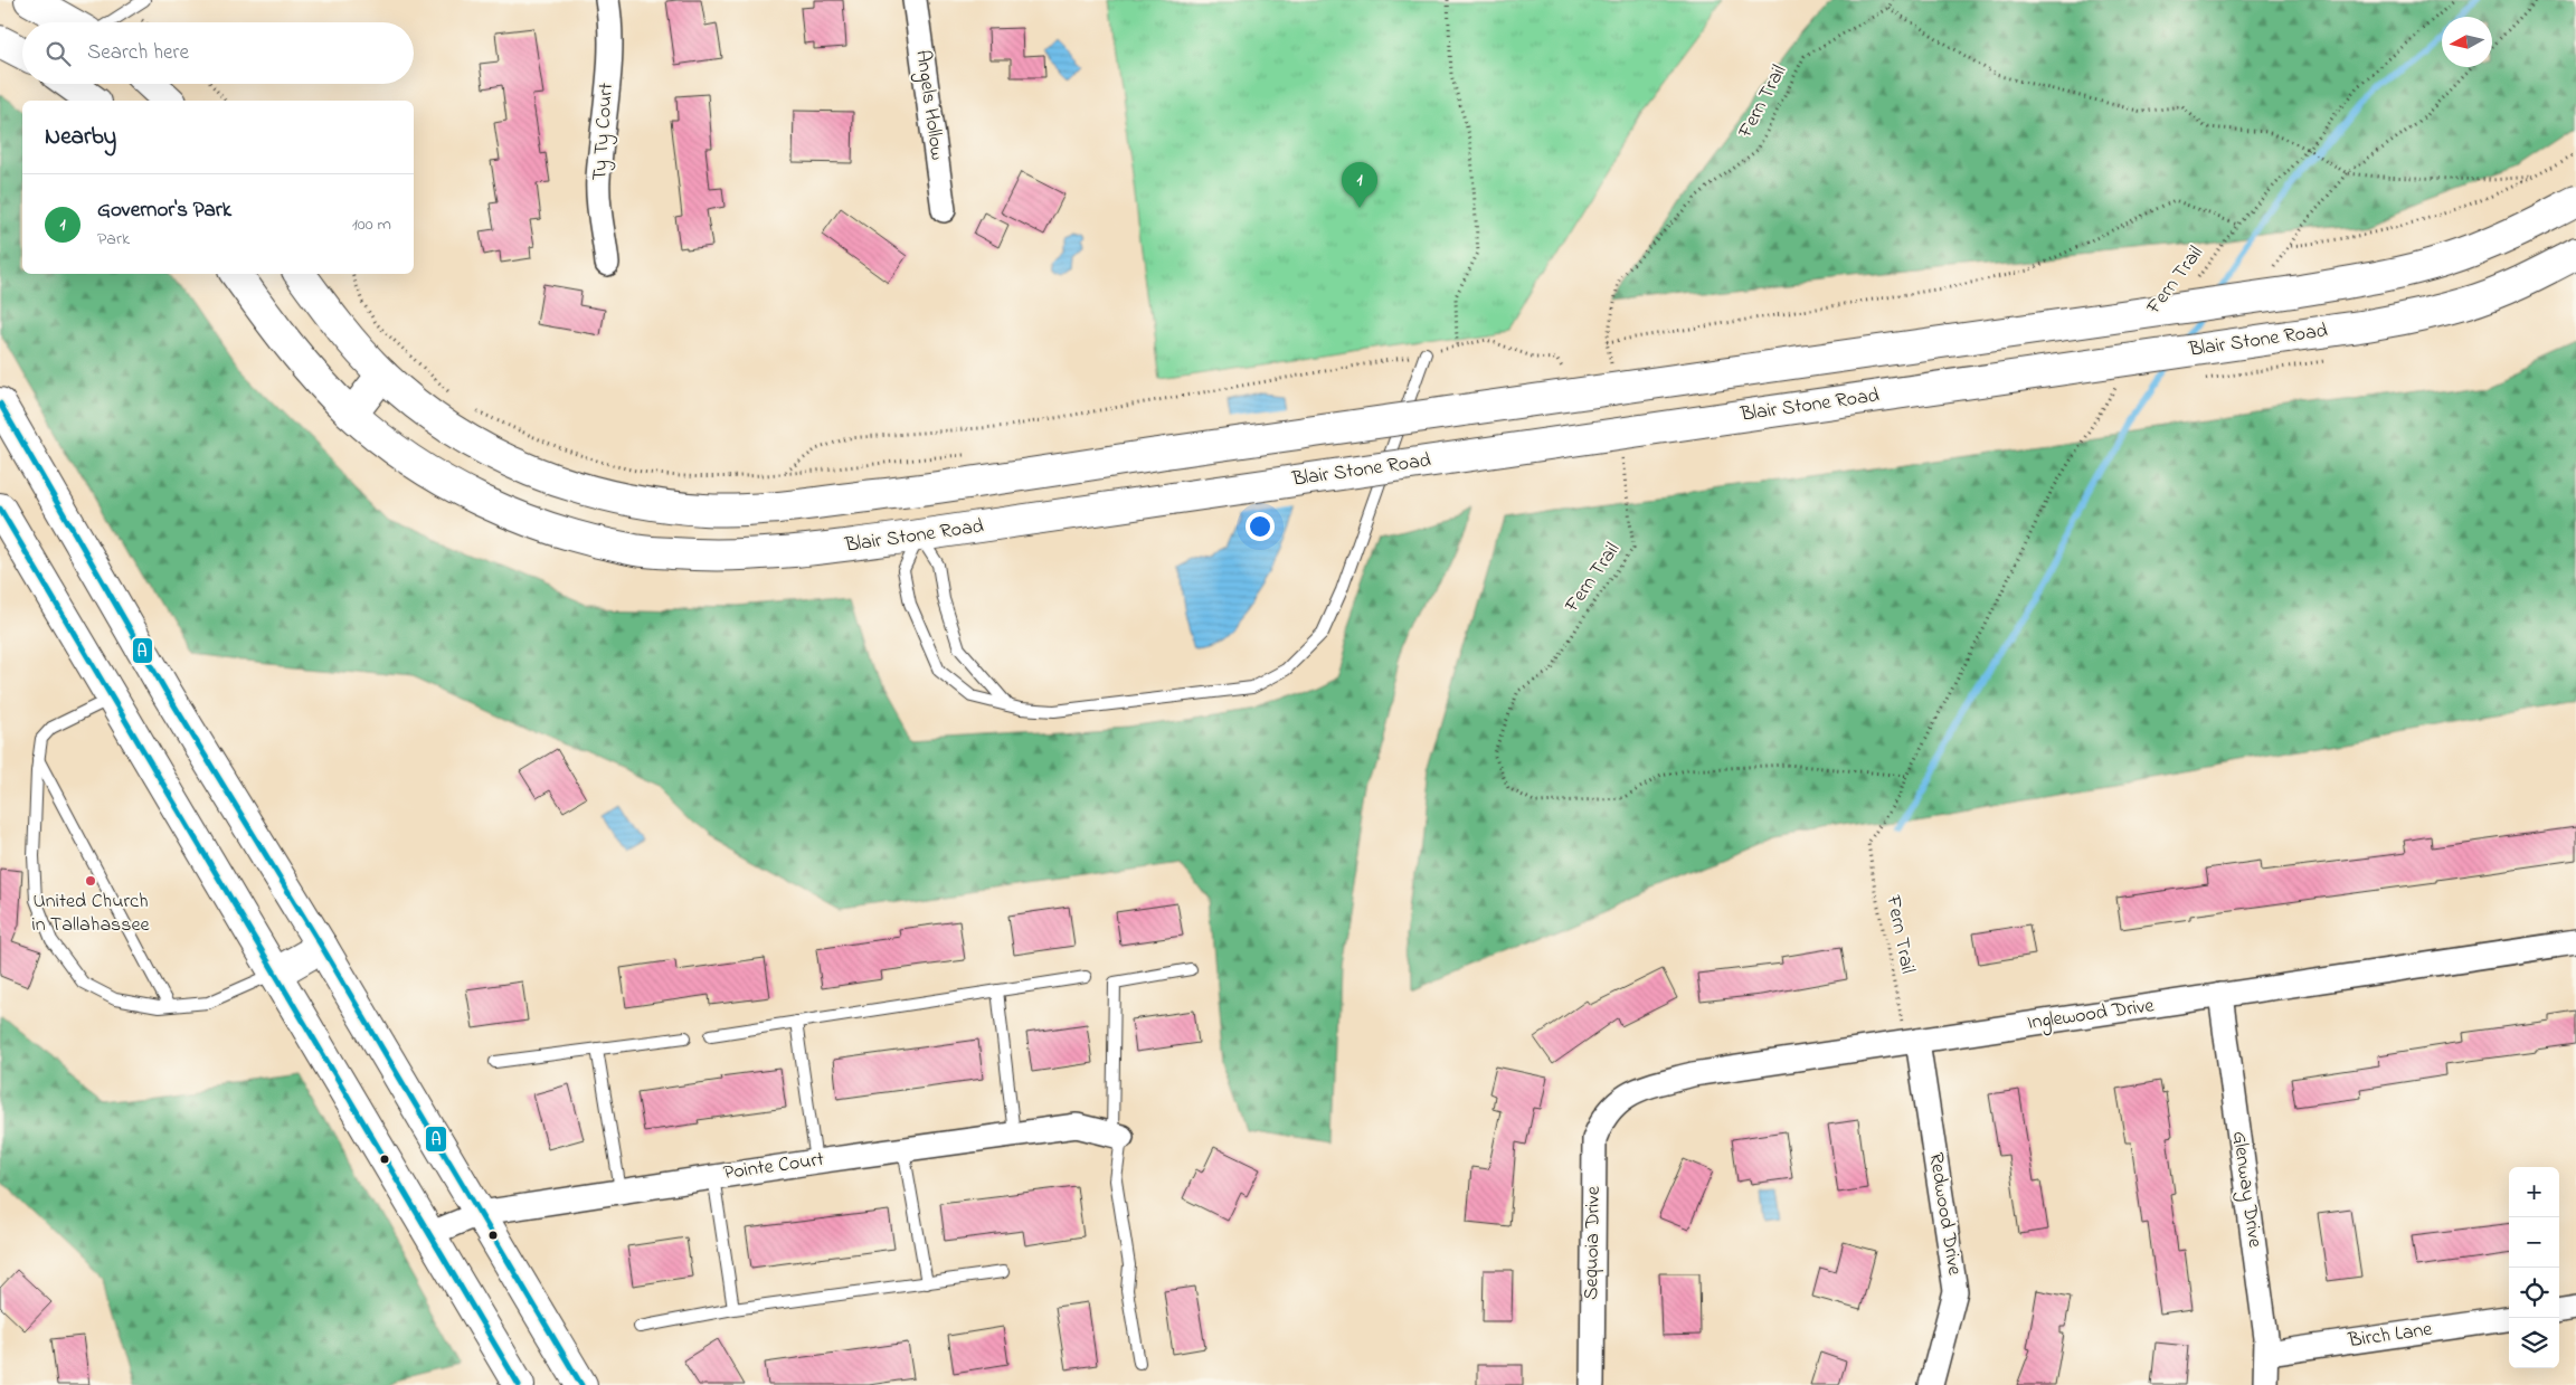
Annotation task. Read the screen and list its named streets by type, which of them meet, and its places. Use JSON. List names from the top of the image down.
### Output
{
  "streets": {
    "main road": ["Blair Stone Road"],
    "street": [
      "Angels Hollow",
      "Ty Ty Court",
      "Inglewood Drive",
      "Pointe Court",
      "Glenway Drive",
      "Redwood Drive",
      "Sequoia Drive",
      "Birch Lane"
    ],
    "path": ["Fern Trail"]
  },
  "crossings": [
    ["Fern Trail", "Inglewood Drive"],
    ["Fern Trail", "Redwood Drive"],
    ["Inglewood Drive", "Glenway Drive"],
    ["Inglewood Drive", "Redwood Drive"],
    ["Inglewood Drive", "Sequoia Drive"],
    ["Glenway Drive", "Birch Lane"]
  ],
  "places": ["United Church in Tallahassee"],
  "lines": ["transit line A"],
  "north": "left",
  "page": {
    "search": "Search here",
    "heading": "Nearby",
    "pins": "1",
    "list": [
      {
        "mark": "1",
        "name": "Governor's Park",
        "note": "Park",
        "value": "100 m"
      }
    ],
    "map_buttons": ["+", "−"]
  }
}
